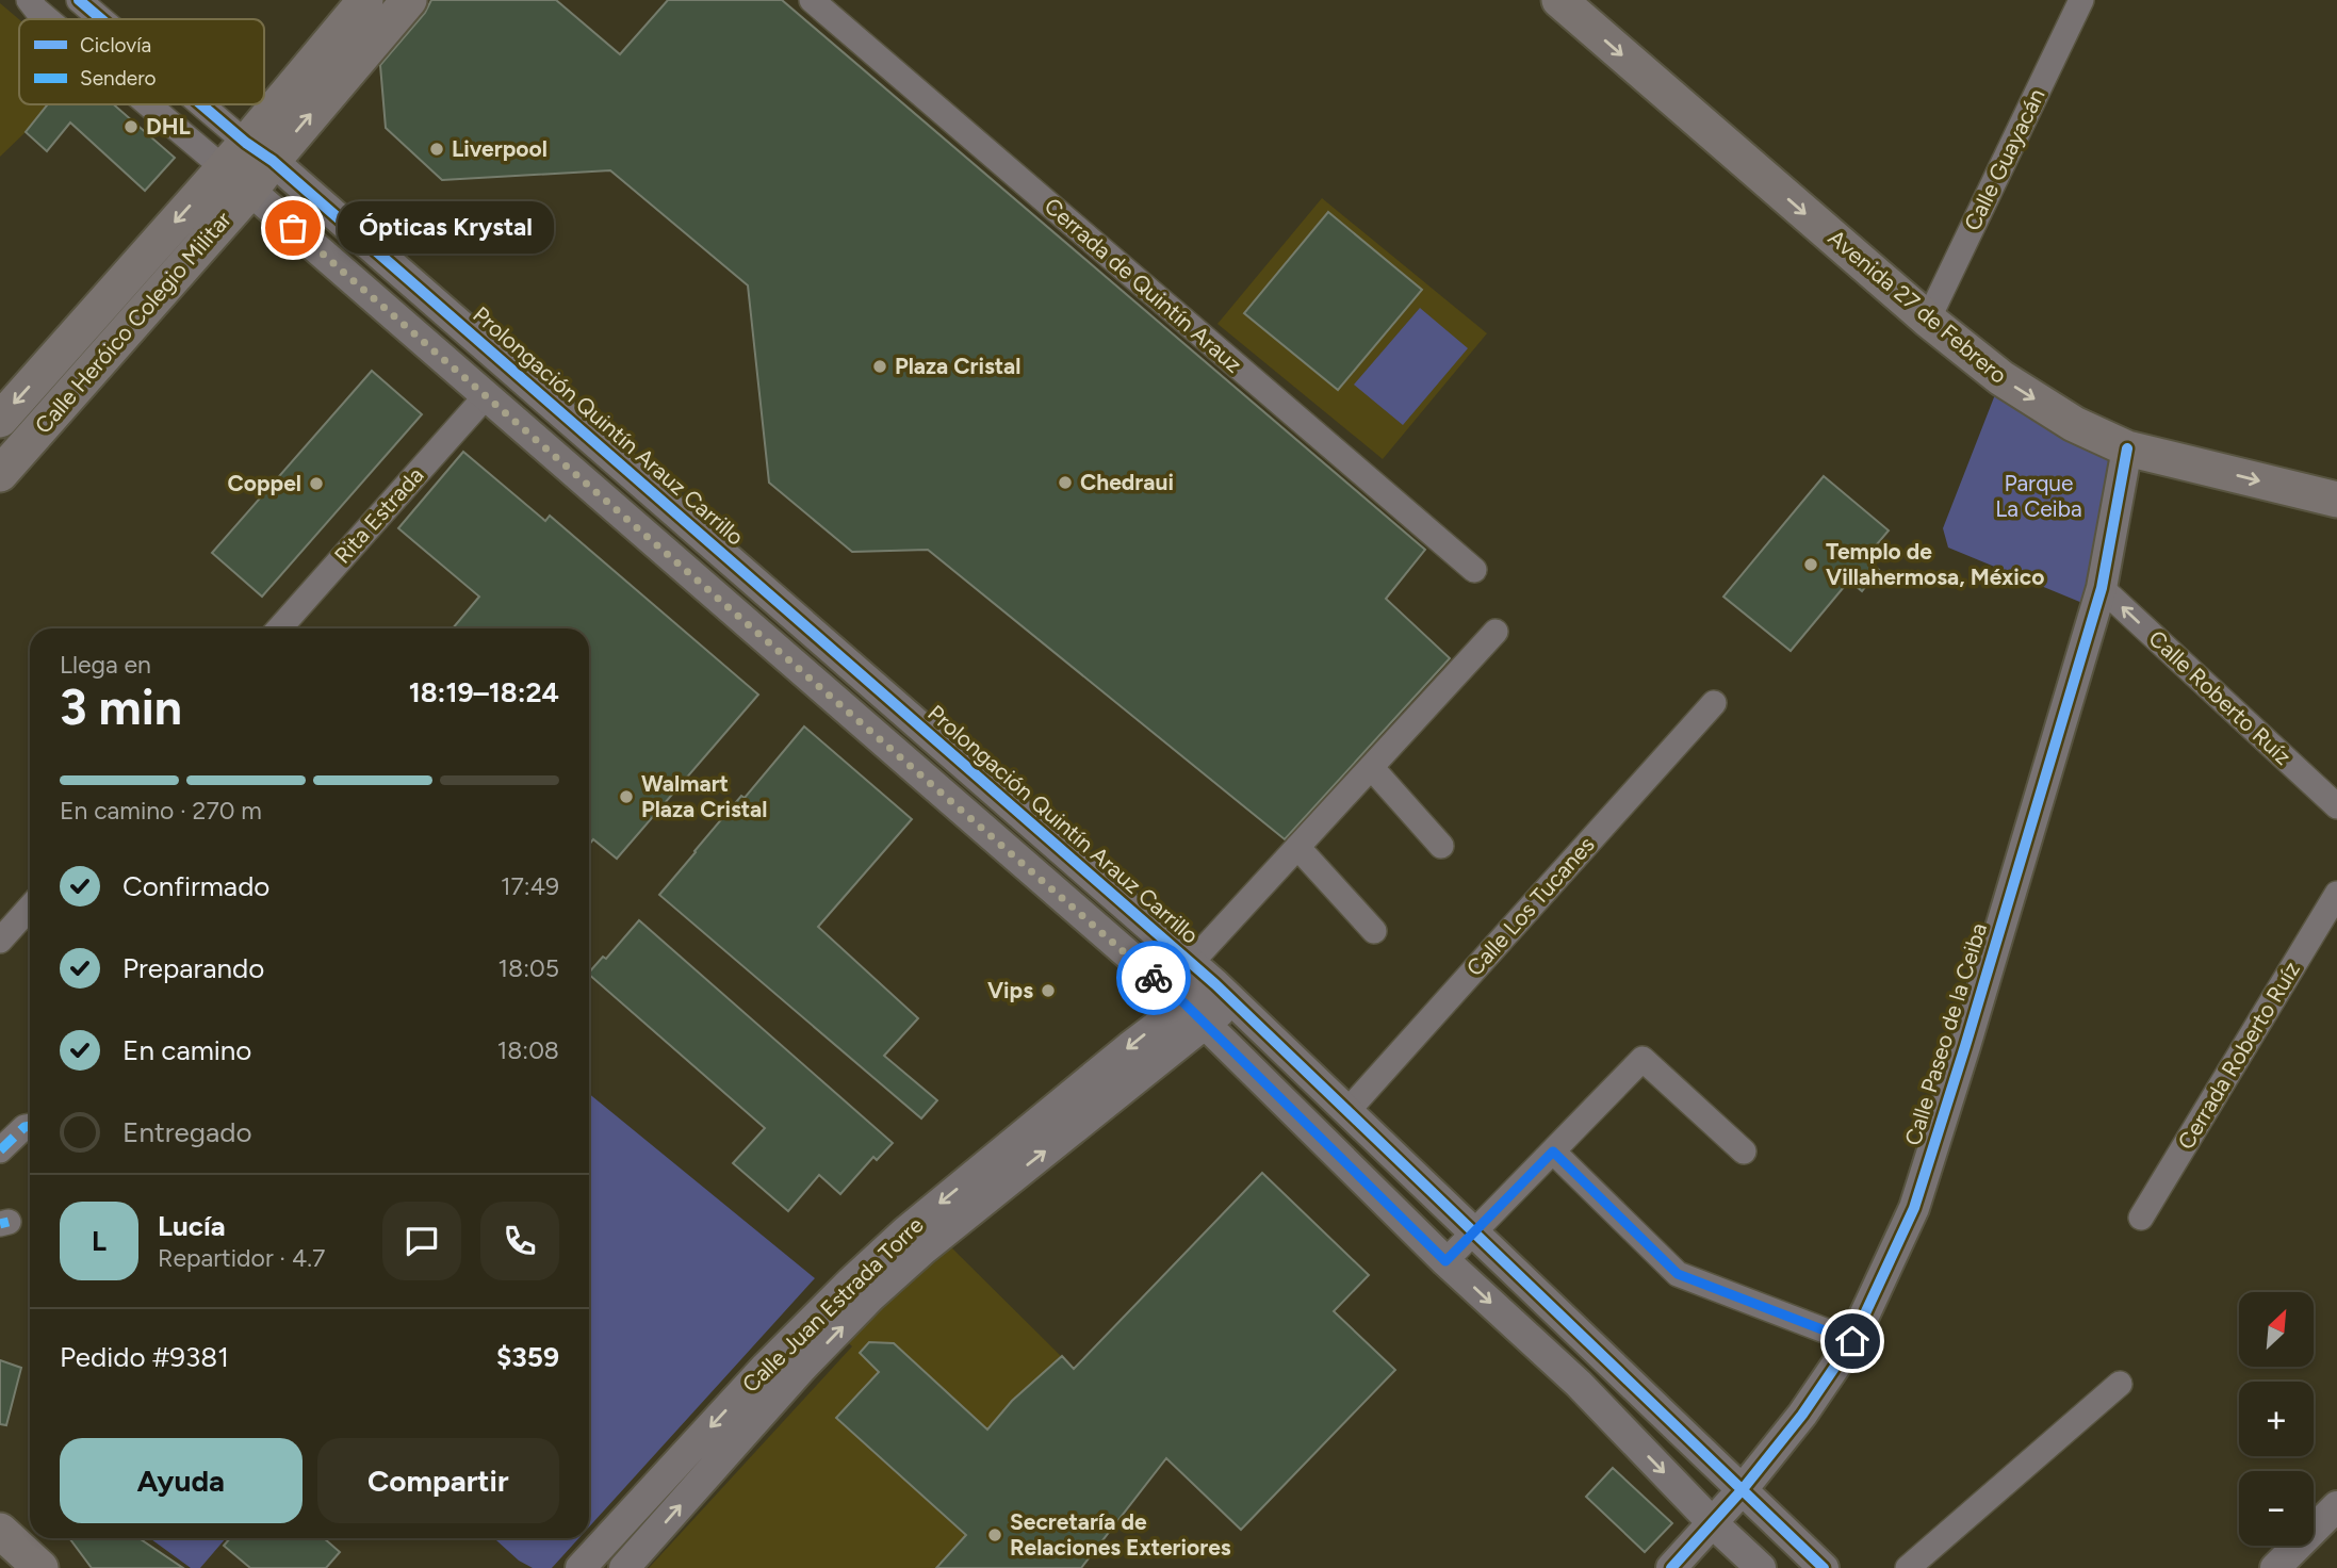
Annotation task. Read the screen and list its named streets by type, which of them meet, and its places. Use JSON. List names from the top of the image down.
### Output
{
  "streets": {
    "main road": ["Avenida 27 de Febrero", "Calle Heróico Colegio Militar"],
    "street": [
      "Calle Guayacán",
      "Cerrada de Quintín Arauz",
      "Prolongación Quintín Arauz Carrillo",
      "Rita Estrada",
      "Calle Roberto Ruíz",
      "Calle Los Tucanes",
      "Calle Paseo de la Ceiba",
      "Cerrada Roberto Ruíz",
      "Calle Juan Estrada Torre"
    ]
  },
  "crossings": [
    ["Calle Guayacán", "Avenida 27 de Febrero"],
    ["Avenida 27 de Febrero", "Calle Paseo de la Ceiba"],
    ["Calle Heróico Colegio Militar", "Prolongación Quintín Arauz Carrillo"],
    ["Prolongación Quintín Arauz Carrillo", "Calle Los Tucanes"],
    ["Prolongación Quintín Arauz Carrillo", "Calle Paseo de la Ceiba"],
    ["Prolongación Quintín Arauz Carrillo", "Calle Juan Estrada Torre"],
    ["Calle Roberto Ruíz", "Calle Paseo de la Ceiba"]
  ],
  "one_way": ["Avenida 27 de Febrero", "Calle Roberto Ruíz"],
  "parks": ["Parque La Ceiba"],
  "places": [
    "DHL",
    "Liverpool",
    "Ópticas Krystal",
    "Plaza Cristal",
    "Chedraui",
    "Coppel",
    "Templo de Villahermosa, México",
    "Walmart Plaza Cristal",
    "Vips",
    "Secretaría de Relaciones Exteriores"
  ],
  "legend": ["Ciclovía", "Sendero"],
  "north": "top right",
  "page": {
    "bubble": "Ópticas Krystal",
    "heading": ["3 min", "Llega en", "18:19–18:24"],
    "panel": [
      "Lucía",
      "Repartidor · 4.7",
      "Pedido #9381",
      "$359"
    ],
    "bar": "En camino · 270 m",
    "list": [
      ["Confirmado", "17:49"],
      ["Preparando", "18:05"],
      ["En camino", "18:08"],
      "Entregado"
    ],
    "round": "L",
    "map_buttons": ["+", "−"],
    "buttons": ["Ayuda", "Compartir"]
  }
}
